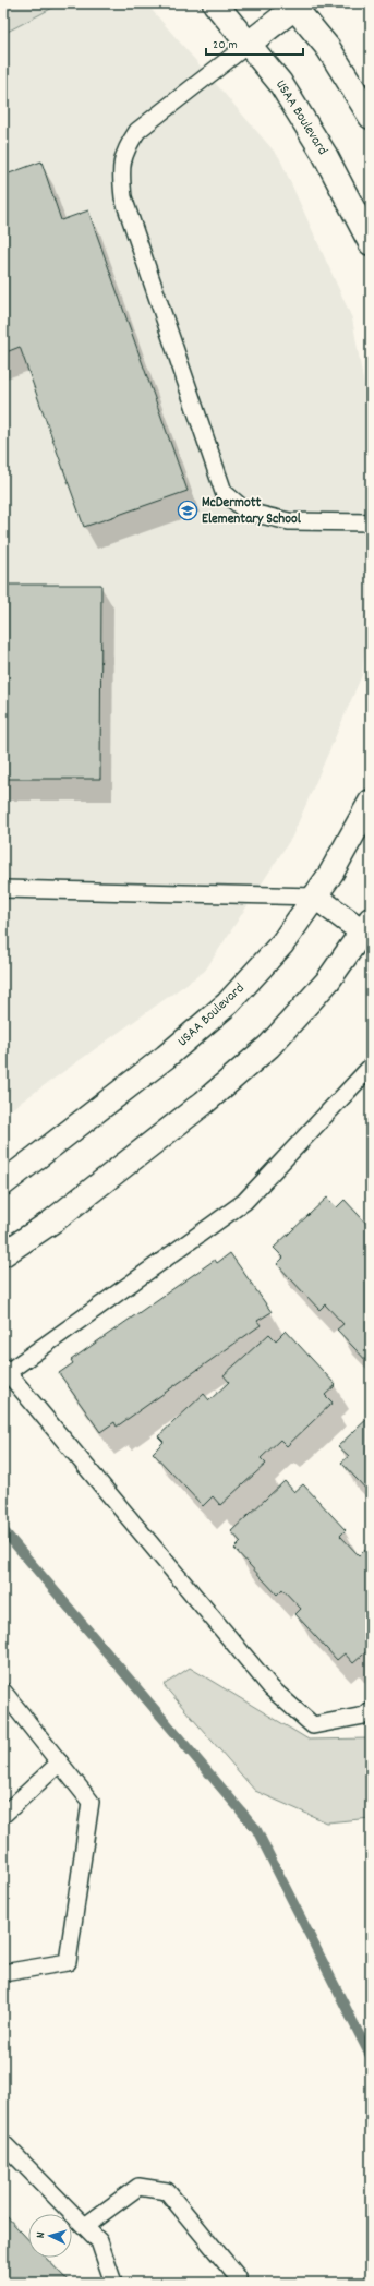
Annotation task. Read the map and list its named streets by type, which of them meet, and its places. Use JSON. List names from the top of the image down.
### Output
{
  "streets": {
    "street": ["USAA Boulevard"]
  },
  "places": {
    "school or university": ["McDermott Elementary School"]
  },
  "scale_bar": "20 m",
  "north": "left"
}
